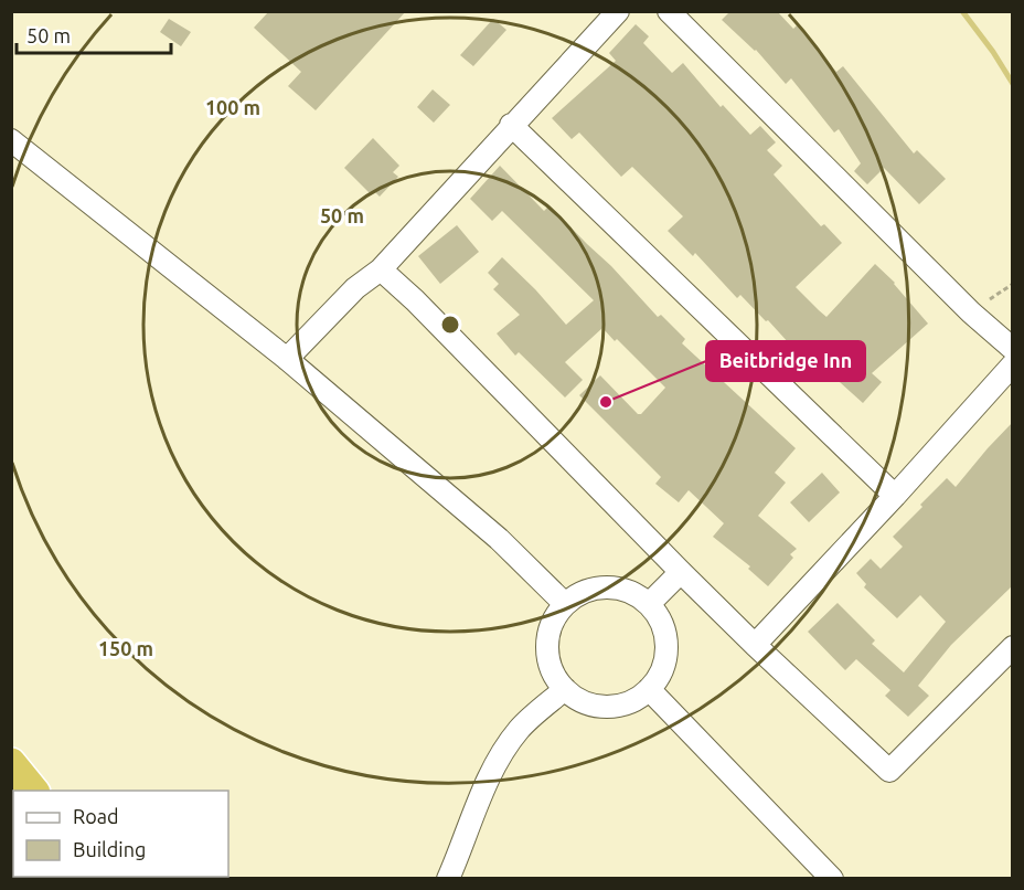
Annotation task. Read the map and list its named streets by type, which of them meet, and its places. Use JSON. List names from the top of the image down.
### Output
{
  "places": ["Beitbridge Inn"],
  "legend": ["Road", "Building"],
  "scale_bar": "50 m",
  "rings": ["100 m", "50 m", "150 m"]
}
